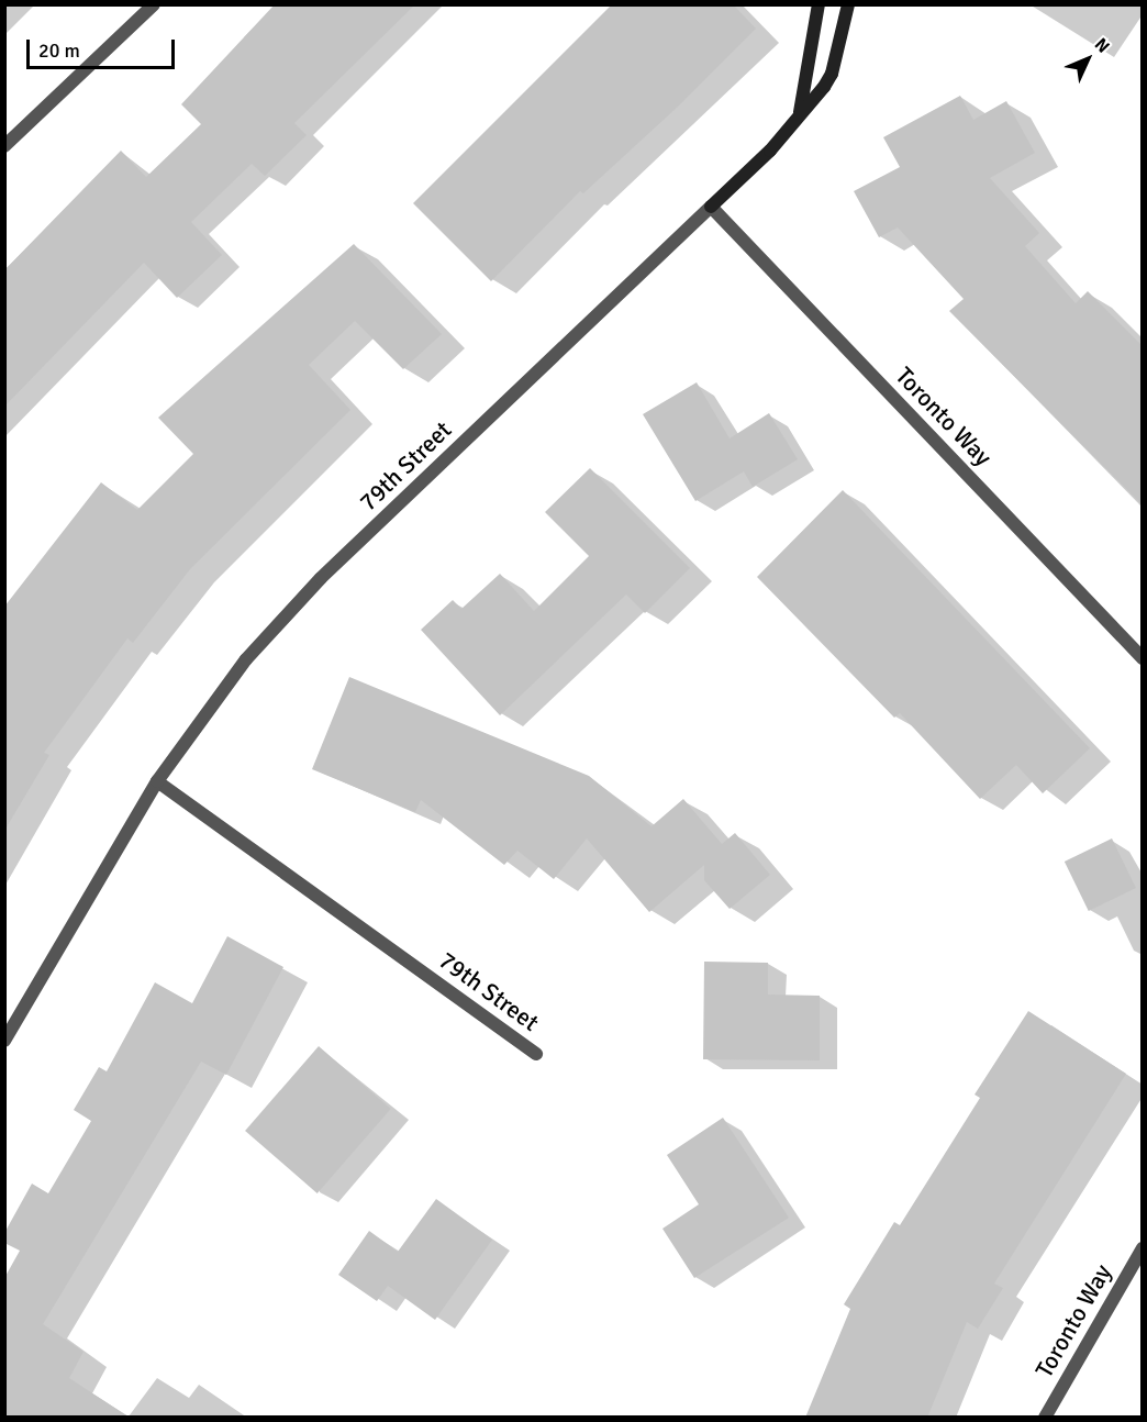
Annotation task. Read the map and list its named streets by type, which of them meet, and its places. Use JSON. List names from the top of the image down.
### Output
{
  "streets": {
    "street": ["Toronto Way", "79th Street"]
  },
  "crossings": [
    ["Toronto Way", "79th Street"]
  ],
  "scale_bar": "20 m",
  "north": "top right"
}
